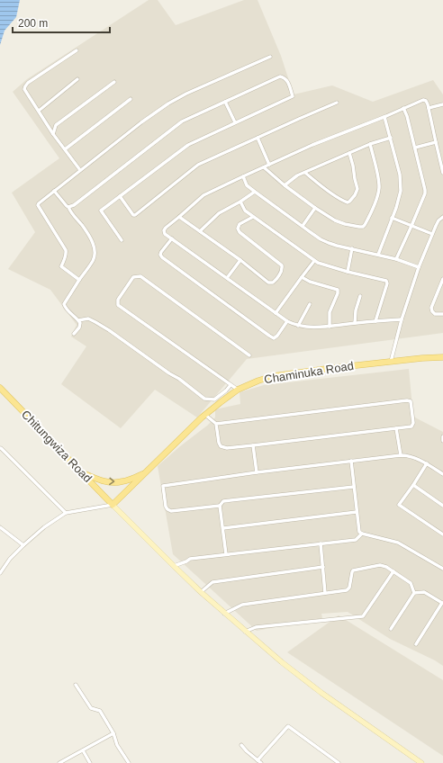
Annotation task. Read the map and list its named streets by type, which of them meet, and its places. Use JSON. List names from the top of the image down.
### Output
{
  "streets": {
    "main road": ["Chaminuka Road", "Chitungwiza Road"]
  },
  "crossings": [
    ["Chaminuka Road", "Chitungwiza Road"]
  ],
  "scale_bar": "200 m"
}
